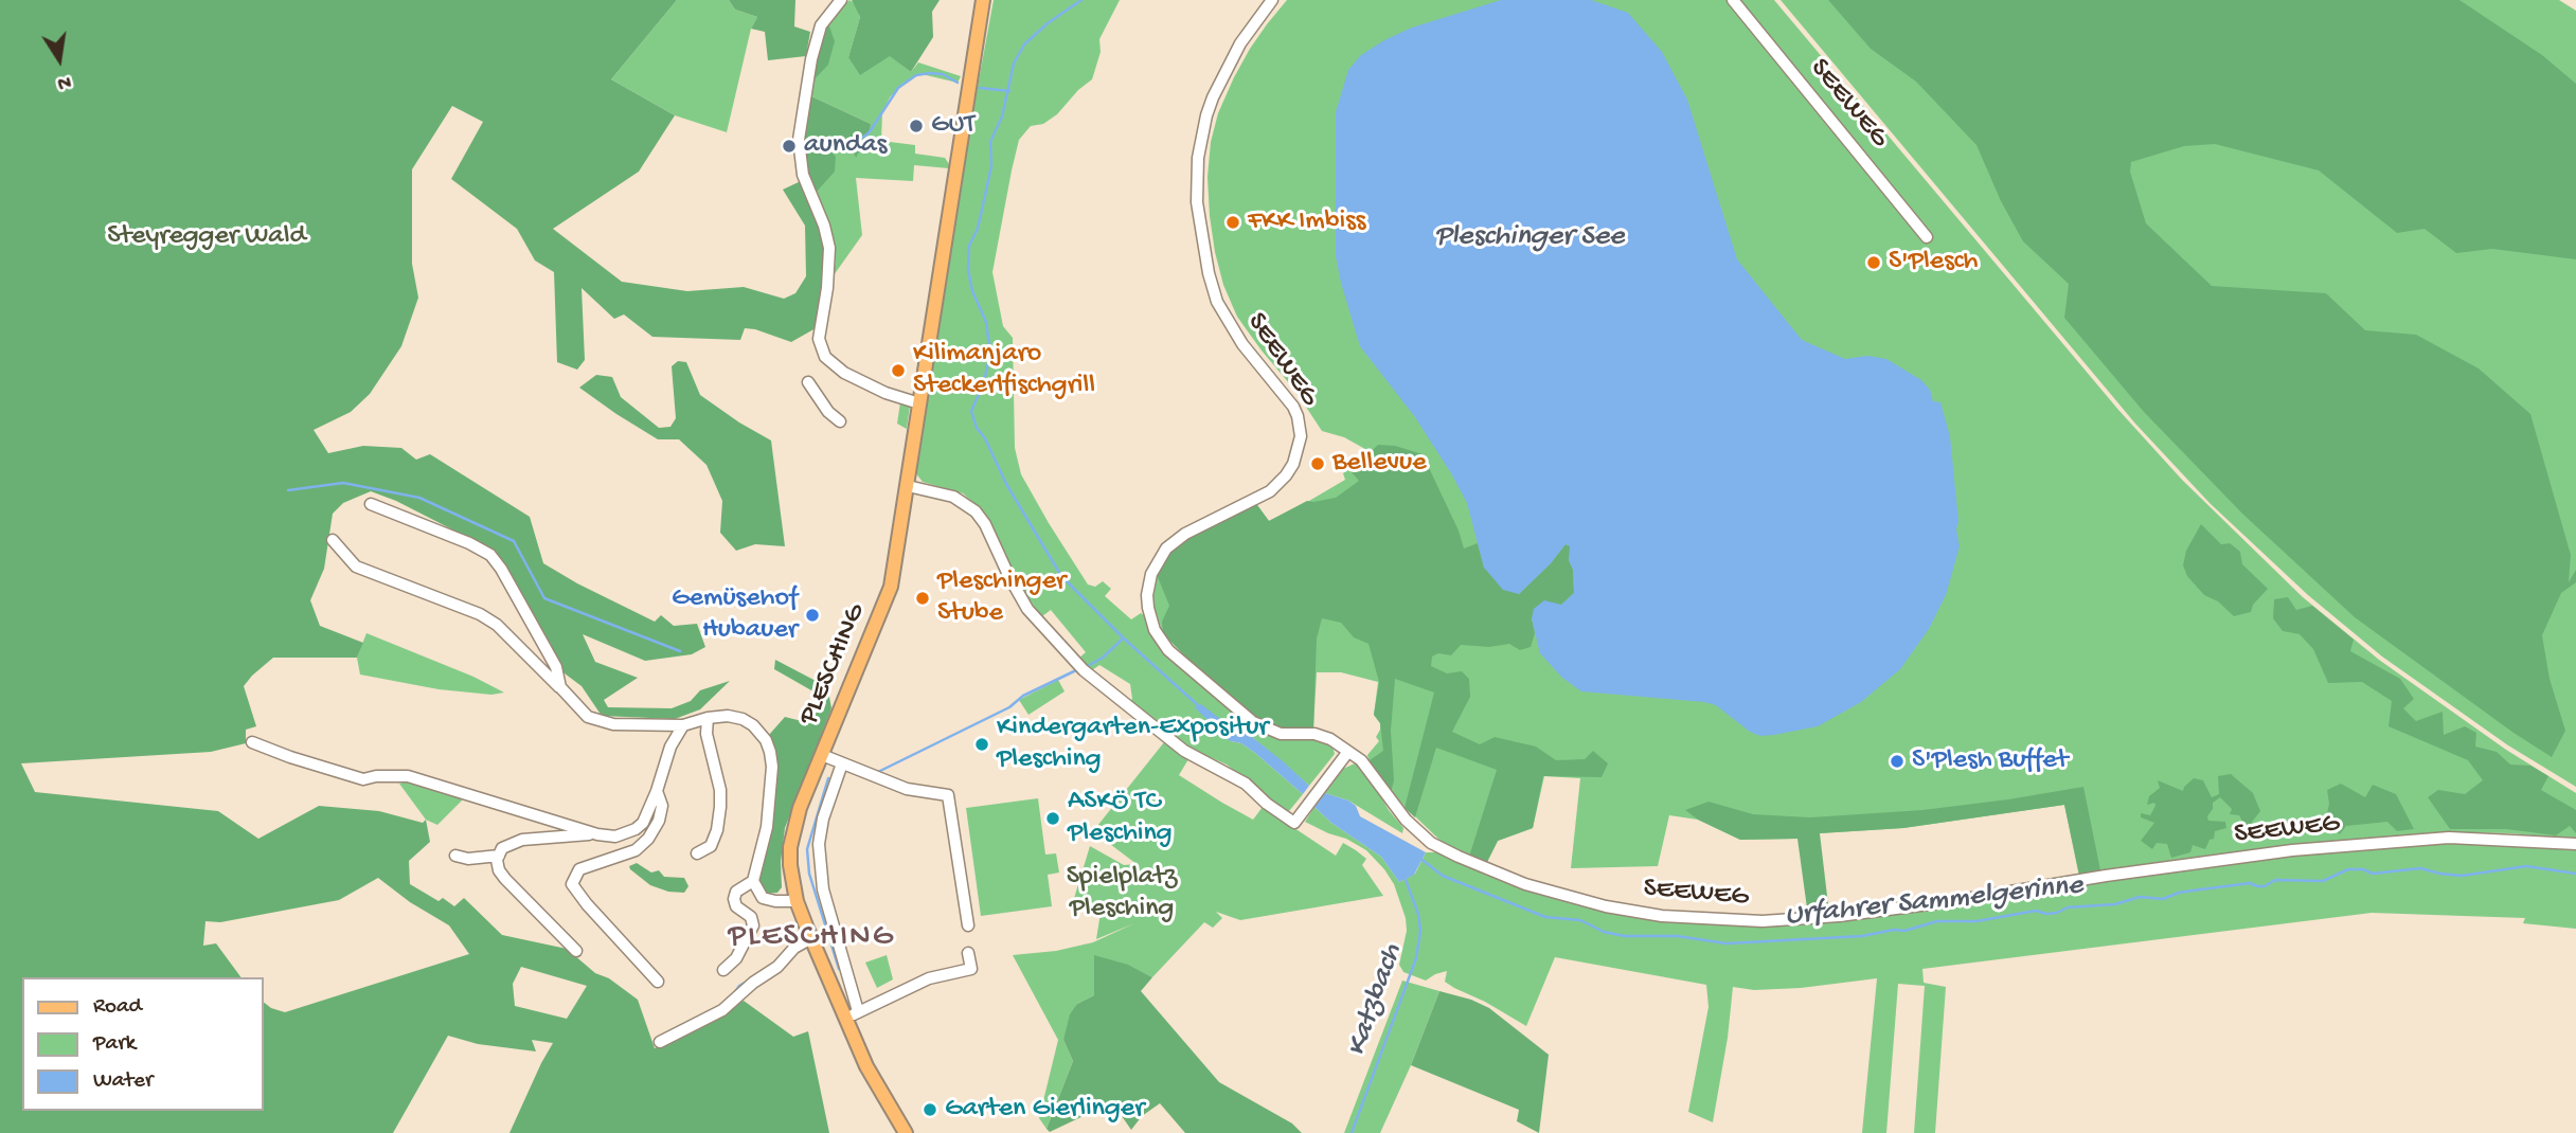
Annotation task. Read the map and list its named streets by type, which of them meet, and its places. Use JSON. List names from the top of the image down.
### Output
{
  "streets": {
    "main road": ["PLESCHING"],
    "street": ["SEEWEG"]
  },
  "districts": ["PLESCHING"],
  "water": ["Pleschinger See", "Urfahrer Sammelgerinne", "Katzbach"],
  "parks": ["Steyregger Wald", "Spielplatz Plesching"],
  "places": [
    "GUT",
    "aundas",
    "FKK Imbiss",
    "S'Plesch",
    "Kilimanjaro Steckerlfischgrill",
    "Bellevue",
    "Pleschinger Stube",
    "Gemüsehof Hubauer",
    "Kindergarten-Expositur Plesching",
    "S'Plesh Buffet",
    "ASKÖ TC Plesching",
    "Garten Gierlinger"
  ],
  "legend": ["Road", "Park", "Water"],
  "north": "bottom"
}
